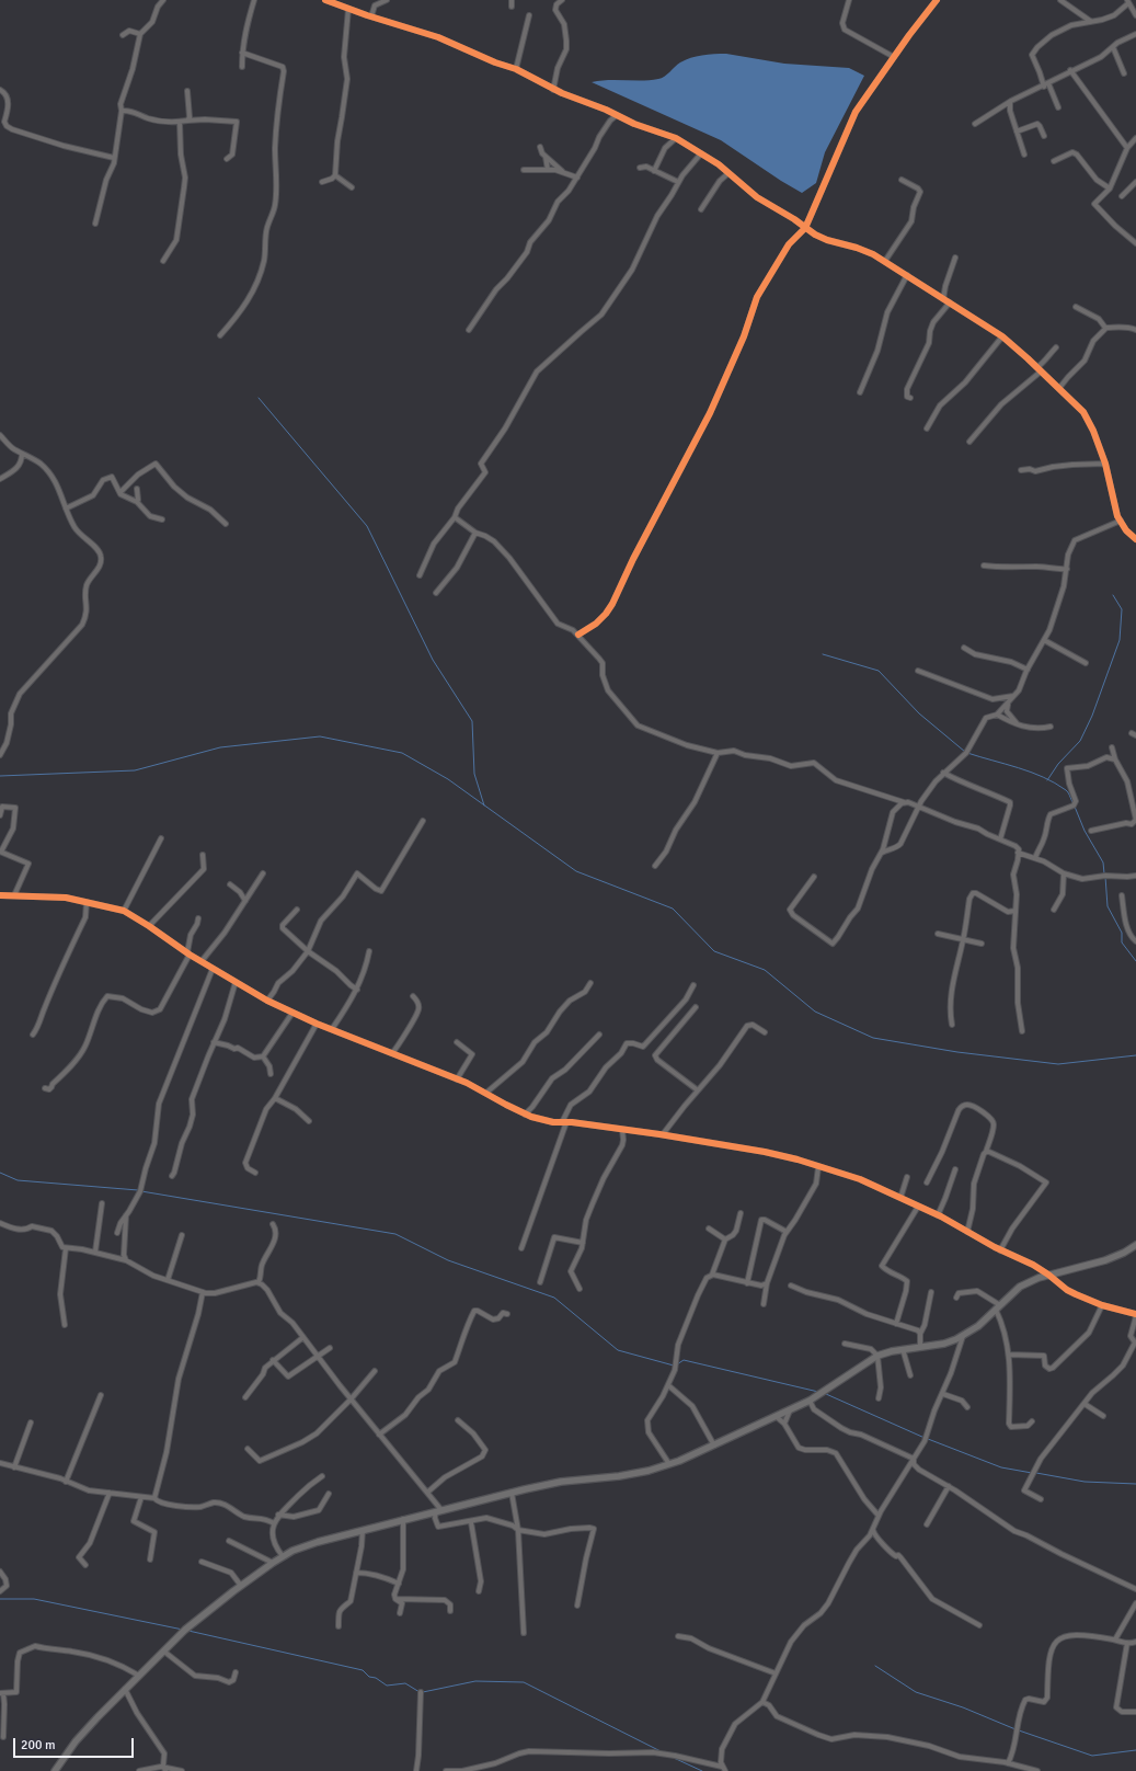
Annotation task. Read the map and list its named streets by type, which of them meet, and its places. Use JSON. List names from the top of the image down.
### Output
{
  "scale_bar": "200 m"
}
